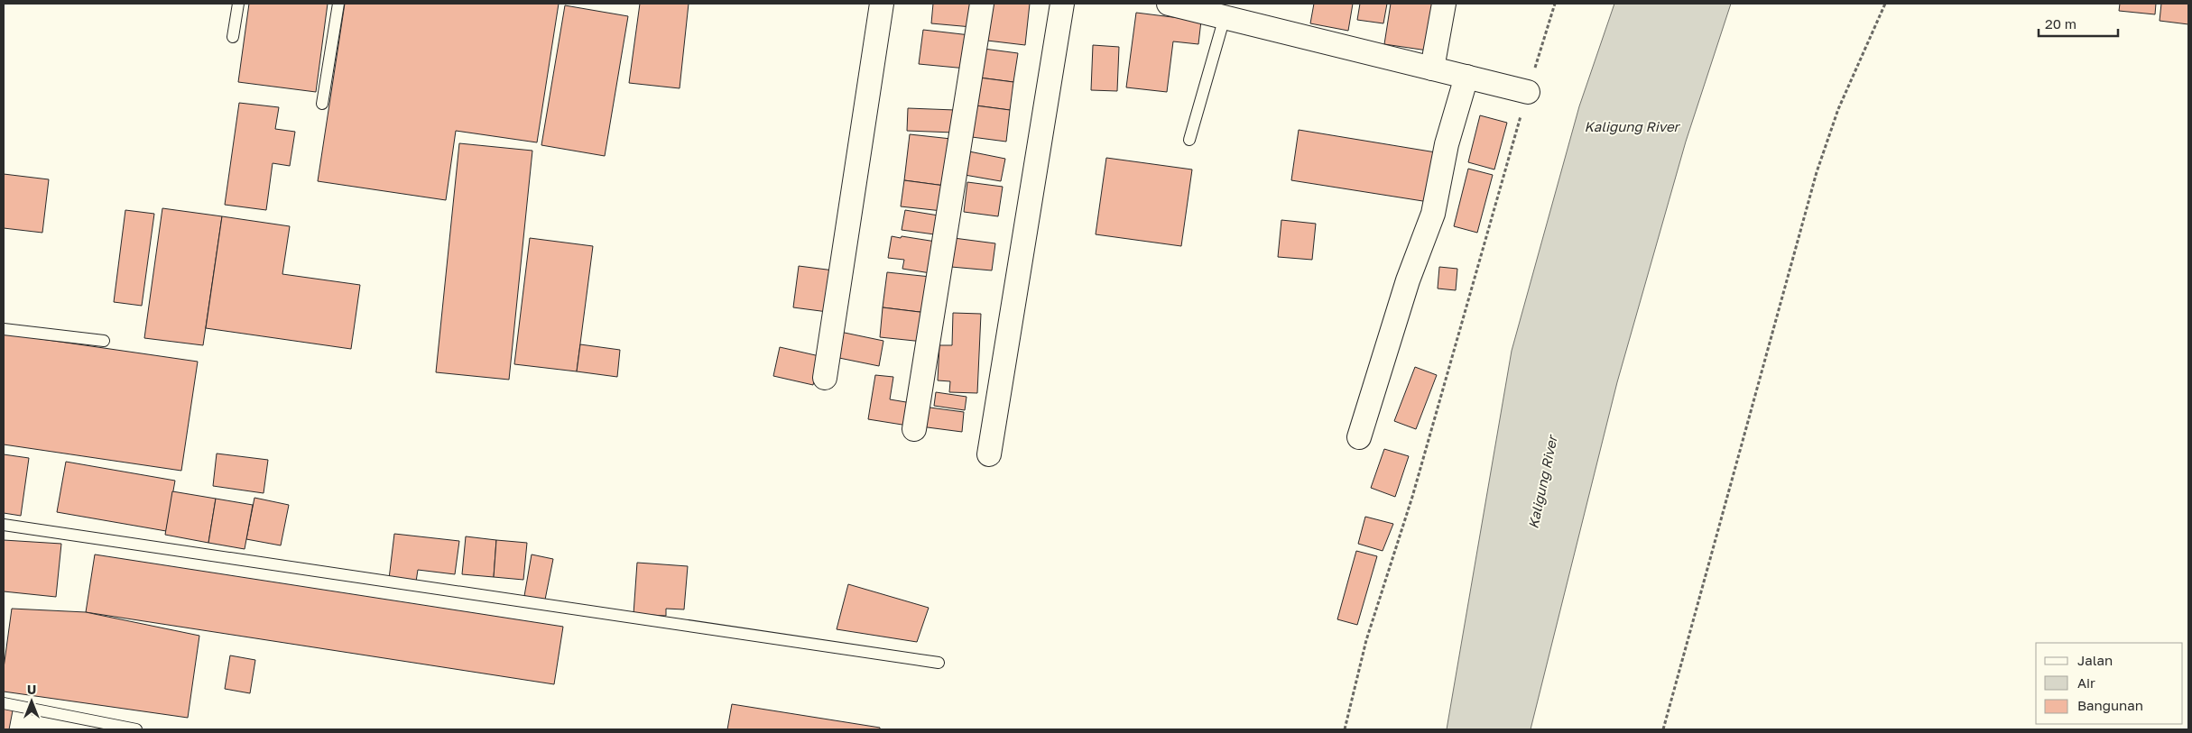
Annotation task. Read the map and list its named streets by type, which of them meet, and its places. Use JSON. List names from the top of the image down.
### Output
{
  "water": ["Kaligung River"],
  "legend": ["Jalan", "Air", "Bangunan"],
  "scale_bar": "20 m",
  "north": "top"
}
